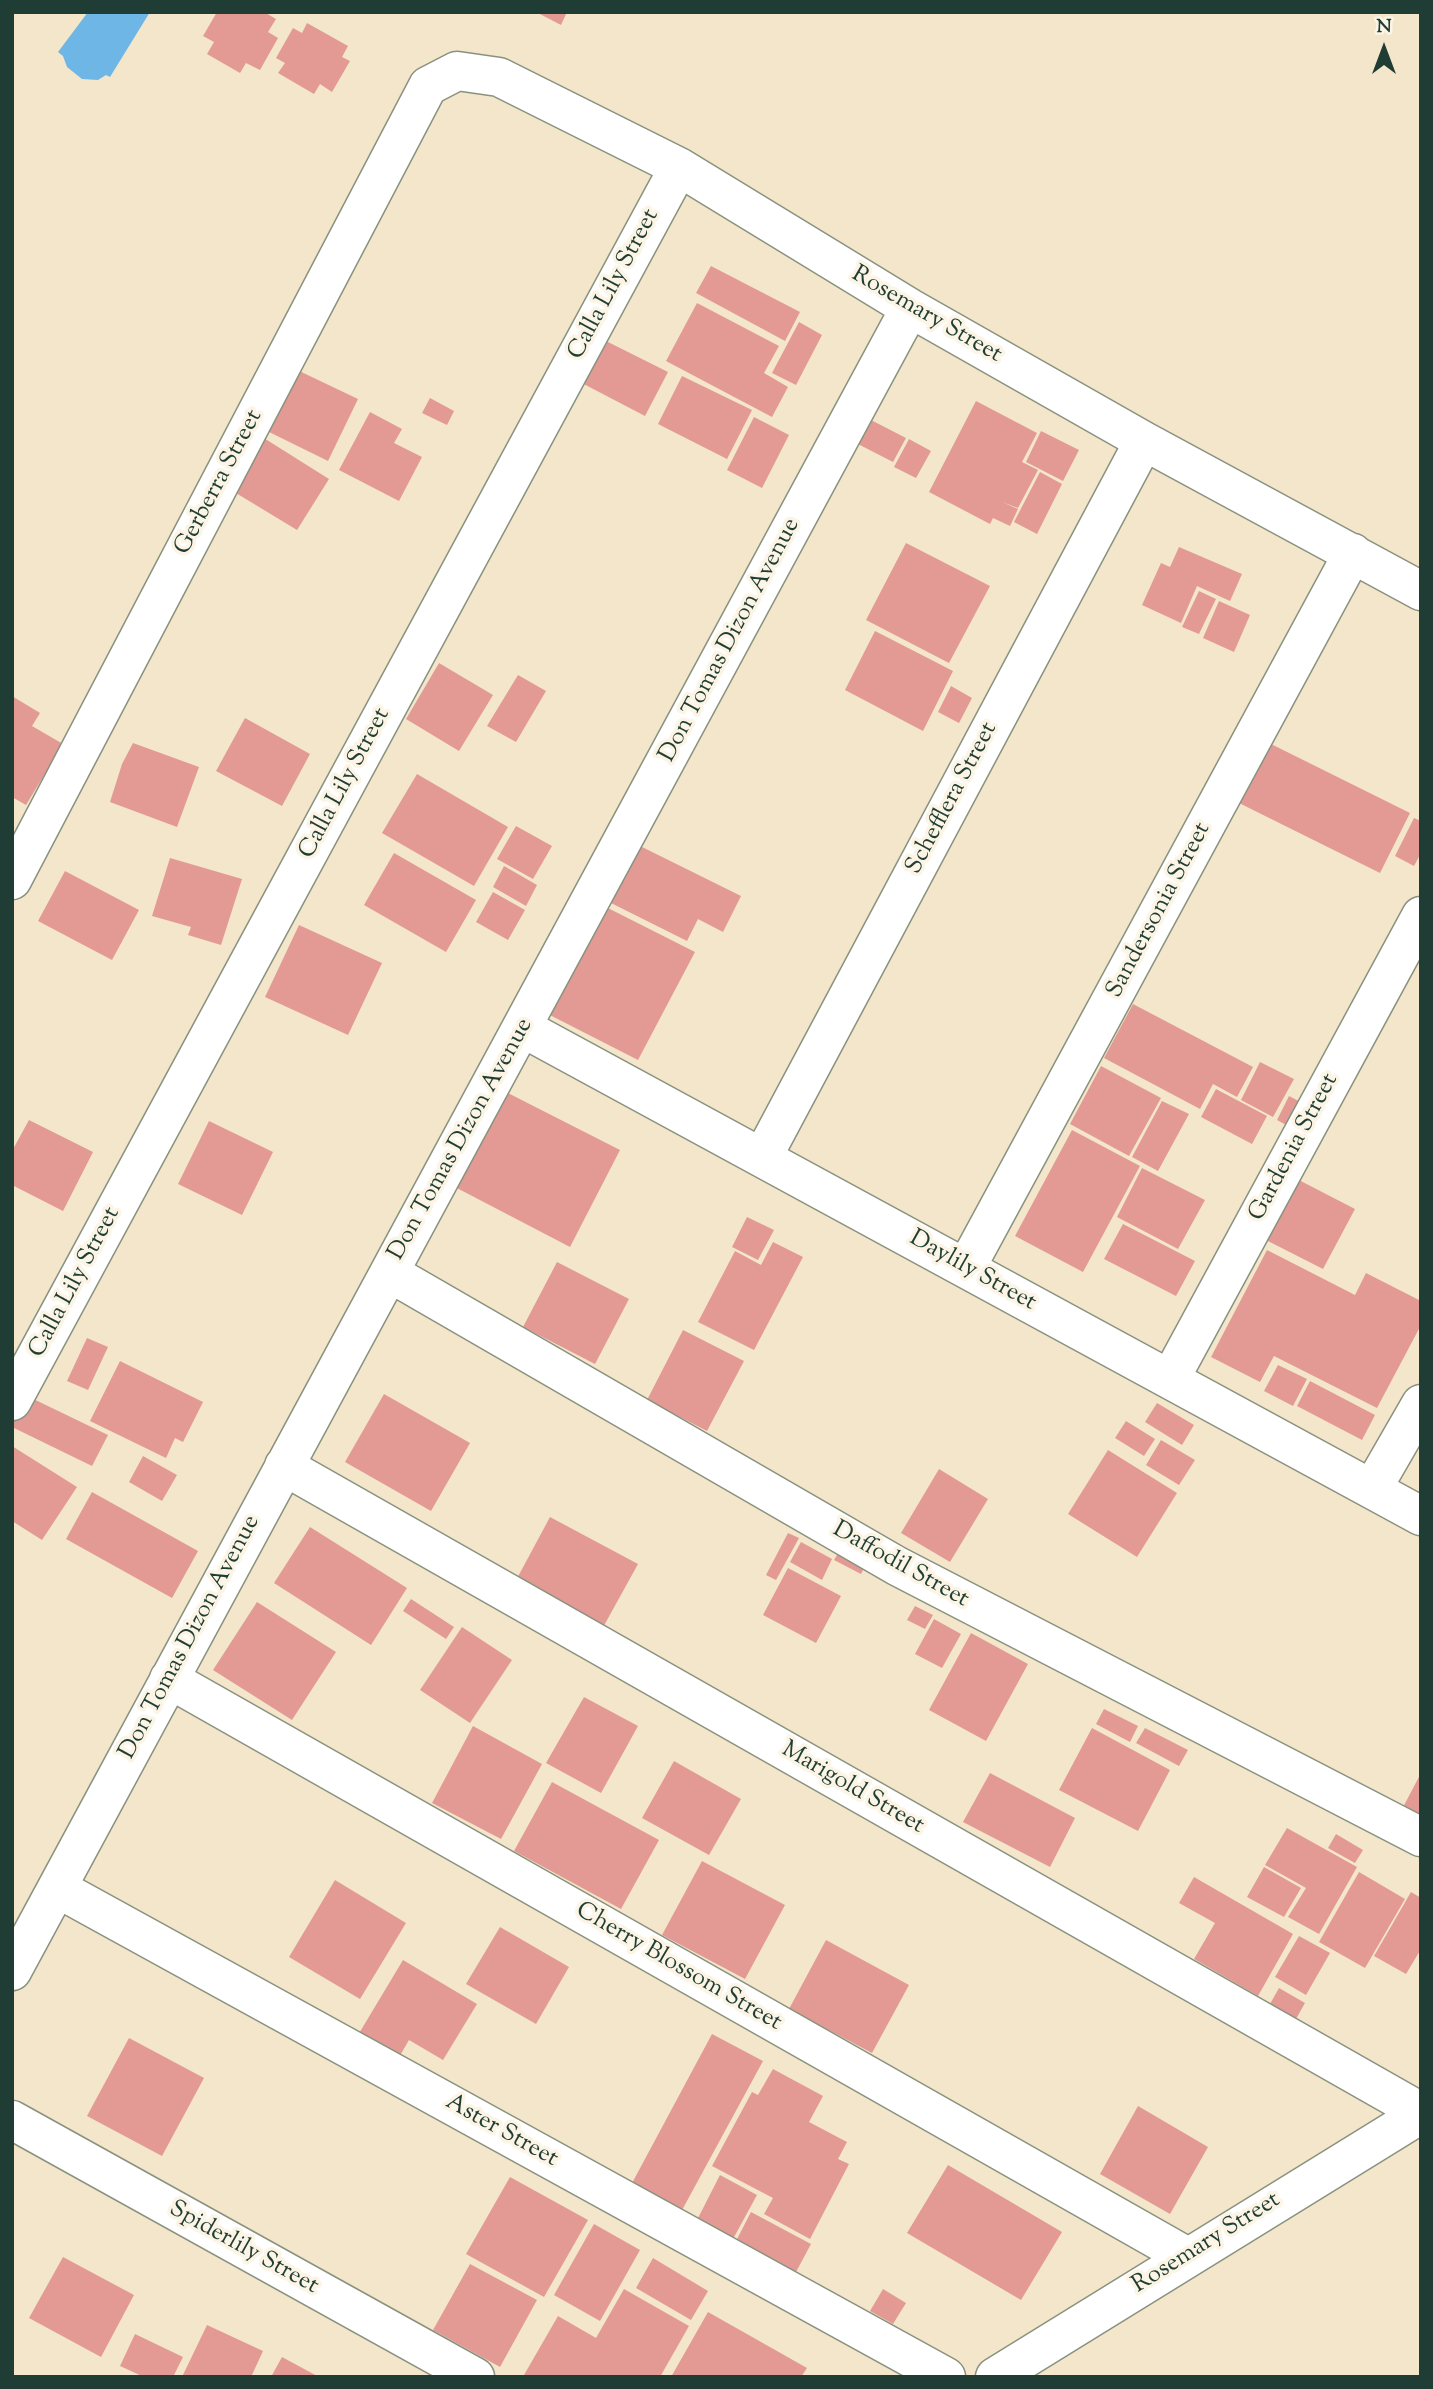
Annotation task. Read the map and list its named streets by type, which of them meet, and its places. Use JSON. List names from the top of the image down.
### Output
{
  "streets": {
    "street": [
      "Calla Lily Street",
      "Rosemary Street",
      "Gerberra Street",
      "Don Tomas Dizon Avenue",
      "Schefflera Street",
      "Sandersonia Street",
      "Gardenia Street",
      "Daylily Street",
      "Daffodil Street",
      "Marigold Street",
      "Cherry Blossom Street",
      "Aster Street",
      "Spiderlily Street"
    ]
  },
  "crossings": [
    ["Calla Lily Street", "Rosemary Street"],
    ["Rosemary Street", "Gerberra Street"],
    ["Rosemary Street", "Don Tomas Dizon Avenue"],
    ["Rosemary Street", "Schefflera Street"],
    ["Rosemary Street", "Sandersonia Street"],
    ["Rosemary Street", "Marigold Street"],
    ["Rosemary Street", "Cherry Blossom Street"],
    ["Don Tomas Dizon Avenue", "Daylily Street"],
    ["Don Tomas Dizon Avenue", "Daffodil Street"],
    ["Don Tomas Dizon Avenue", "Marigold Street"],
    ["Don Tomas Dizon Avenue", "Cherry Blossom Street"],
    ["Don Tomas Dizon Avenue", "Aster Street"],
    ["Schefflera Street", "Daylily Street"],
    ["Sandersonia Street", "Daylily Street"],
    ["Gardenia Street", "Daylily Street"]
  ],
  "north": "top"
}
